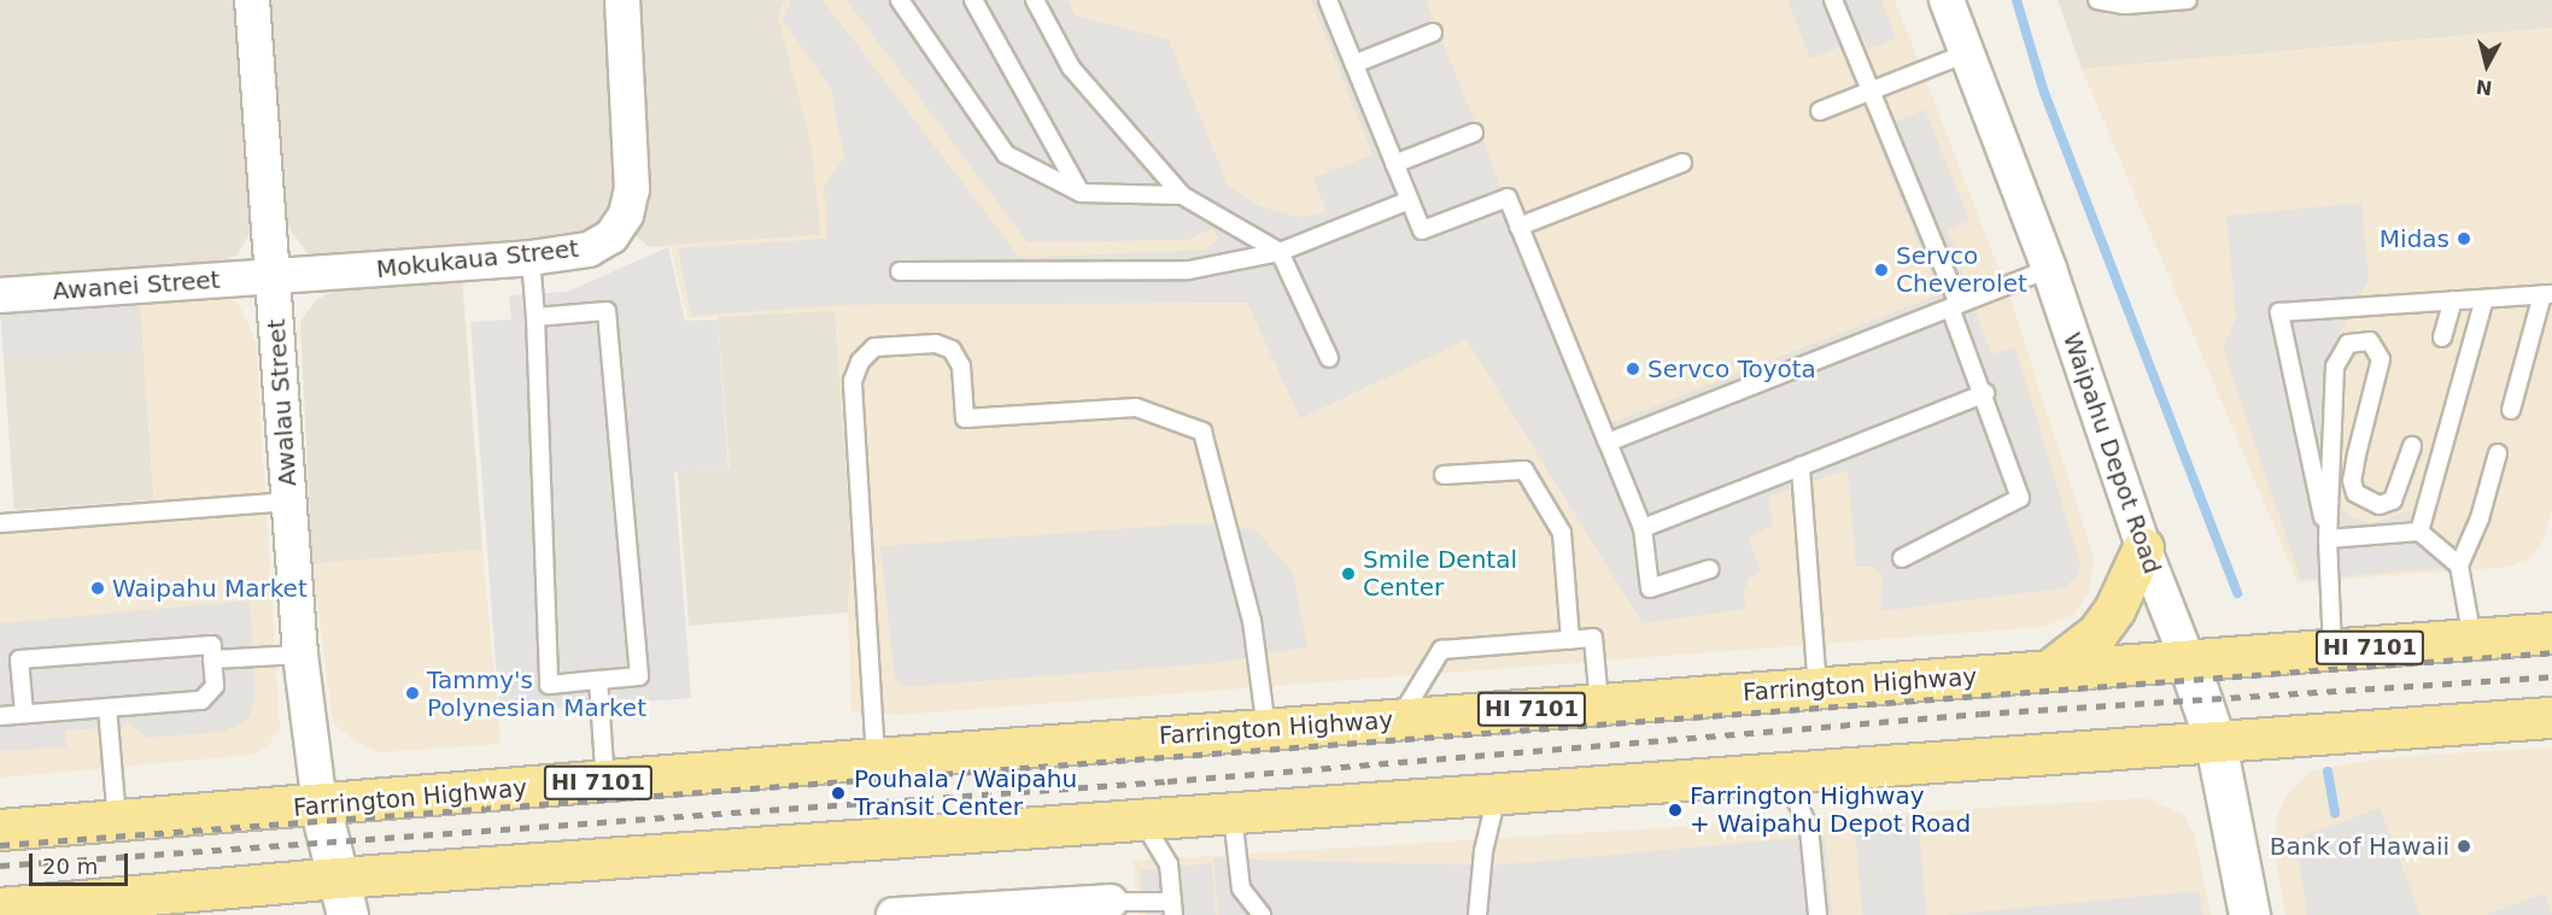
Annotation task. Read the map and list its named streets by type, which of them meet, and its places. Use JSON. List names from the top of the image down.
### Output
{
  "streets": {
    "main road": ["HI 7101", "Farrington Highway"],
    "street": [
      "Mokukaua Street",
      "Awanei Street",
      "Awalau Street",
      "Waipahu Depot Road"
    ]
  },
  "crossings": [
    ["Mokukaua Street", "Awanei Street"],
    ["Mokukaua Street", "Awalau Street"],
    ["Awanei Street", "Awalau Street"],
    ["Awalau Street", "Farrington Highway"],
    ["Waipahu Depot Road", "Farrington Highway"]
  ],
  "places": [
    "Midas",
    "Servco Cheverolet",
    "Servco Toyota",
    "Smile Dental Center",
    "Waipahu Market",
    "Tammy's Polynesian Market",
    "Pouhala / Waipahu Transit Center",
    "Farrington Highway + Waipahu Depot Road",
    "Bank of Hawaii"
  ],
  "scale_bar": "20 m",
  "north": "bottom"
}
